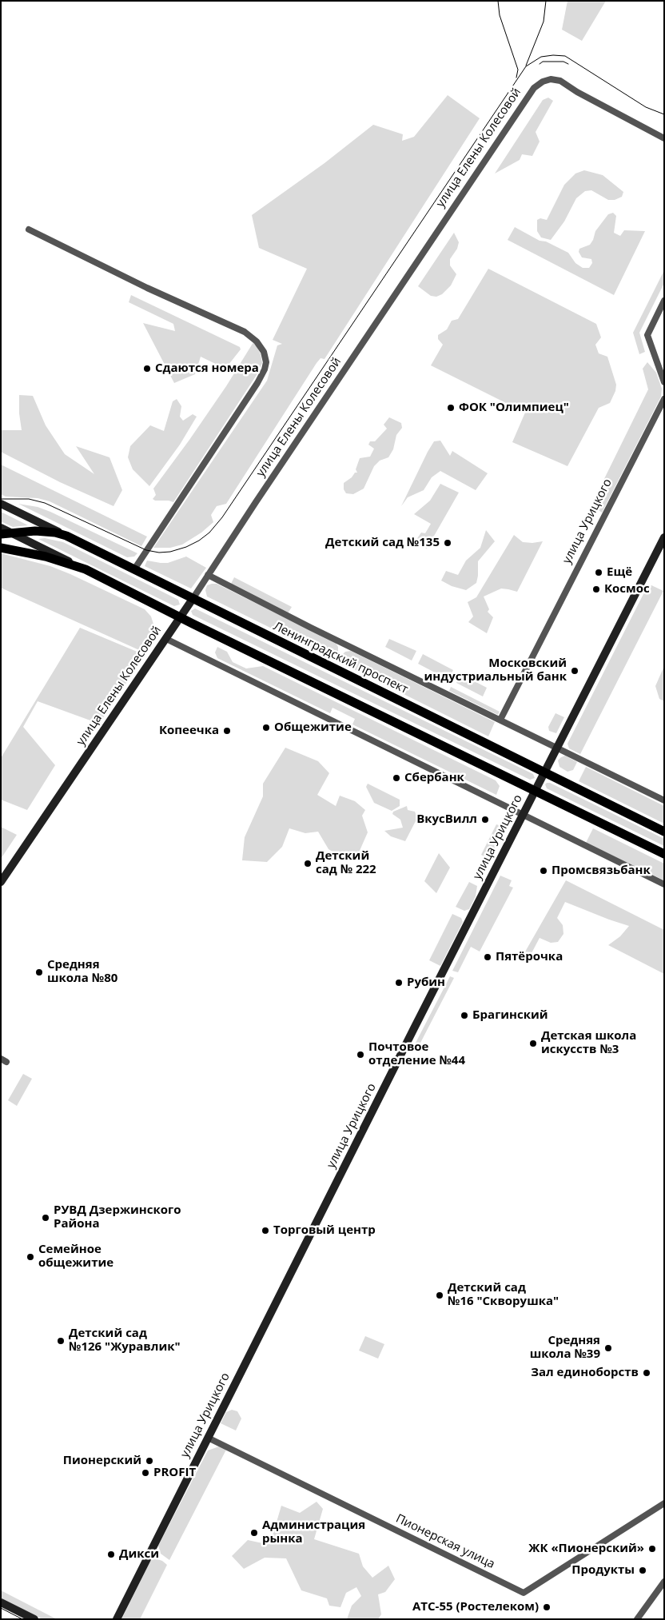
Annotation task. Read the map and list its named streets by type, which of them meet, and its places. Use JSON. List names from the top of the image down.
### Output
{
  "streets": {
    "main road": ["Ленинградский проспект"],
    "street": ["улица Елены Колесовой", "улица Урицкого", "Пионерская улица"]
  },
  "crossings": [
    ["улица Елены Колесовой", "Ленинградский проспект"],
    ["улица Урицкого", "Ленинградский проспект"],
    ["улица Урицкого", "Пионерская улица"]
  ],
  "places": [
    "Сдаются номера",
    "ФОК \"Олимпиец\"",
    "Детский сад №135",
    "Ещё",
    "Космос",
    "Московский индустриальный банк",
    "Общежитие",
    "Копеечка",
    "Сбербанк",
    "ВкусВилл",
    "Детский сад № 222",
    "Промсвязьбанк",
    "Пятёрочка",
    "Средняя школа №80",
    "Рубин",
    "Брагинский",
    "Детская школа искусств №3",
    "Почтовое отделение №44",
    "РУВД Дзержинского Района",
    "Торговый центр",
    "Семейное общежитие",
    "Детский сад №16 \"Скворушка\"",
    "Детский сад №126 \"Журавлик\"",
    "Средняя школа №39",
    "Зал единоборств",
    "Пионерский",
    "PROFIT",
    "Администрация рынка",
    "ЖК «Пионерский»",
    "Дикси",
    "Продукты",
    "АТС-55 (Ростелеком)"
  ]
}
